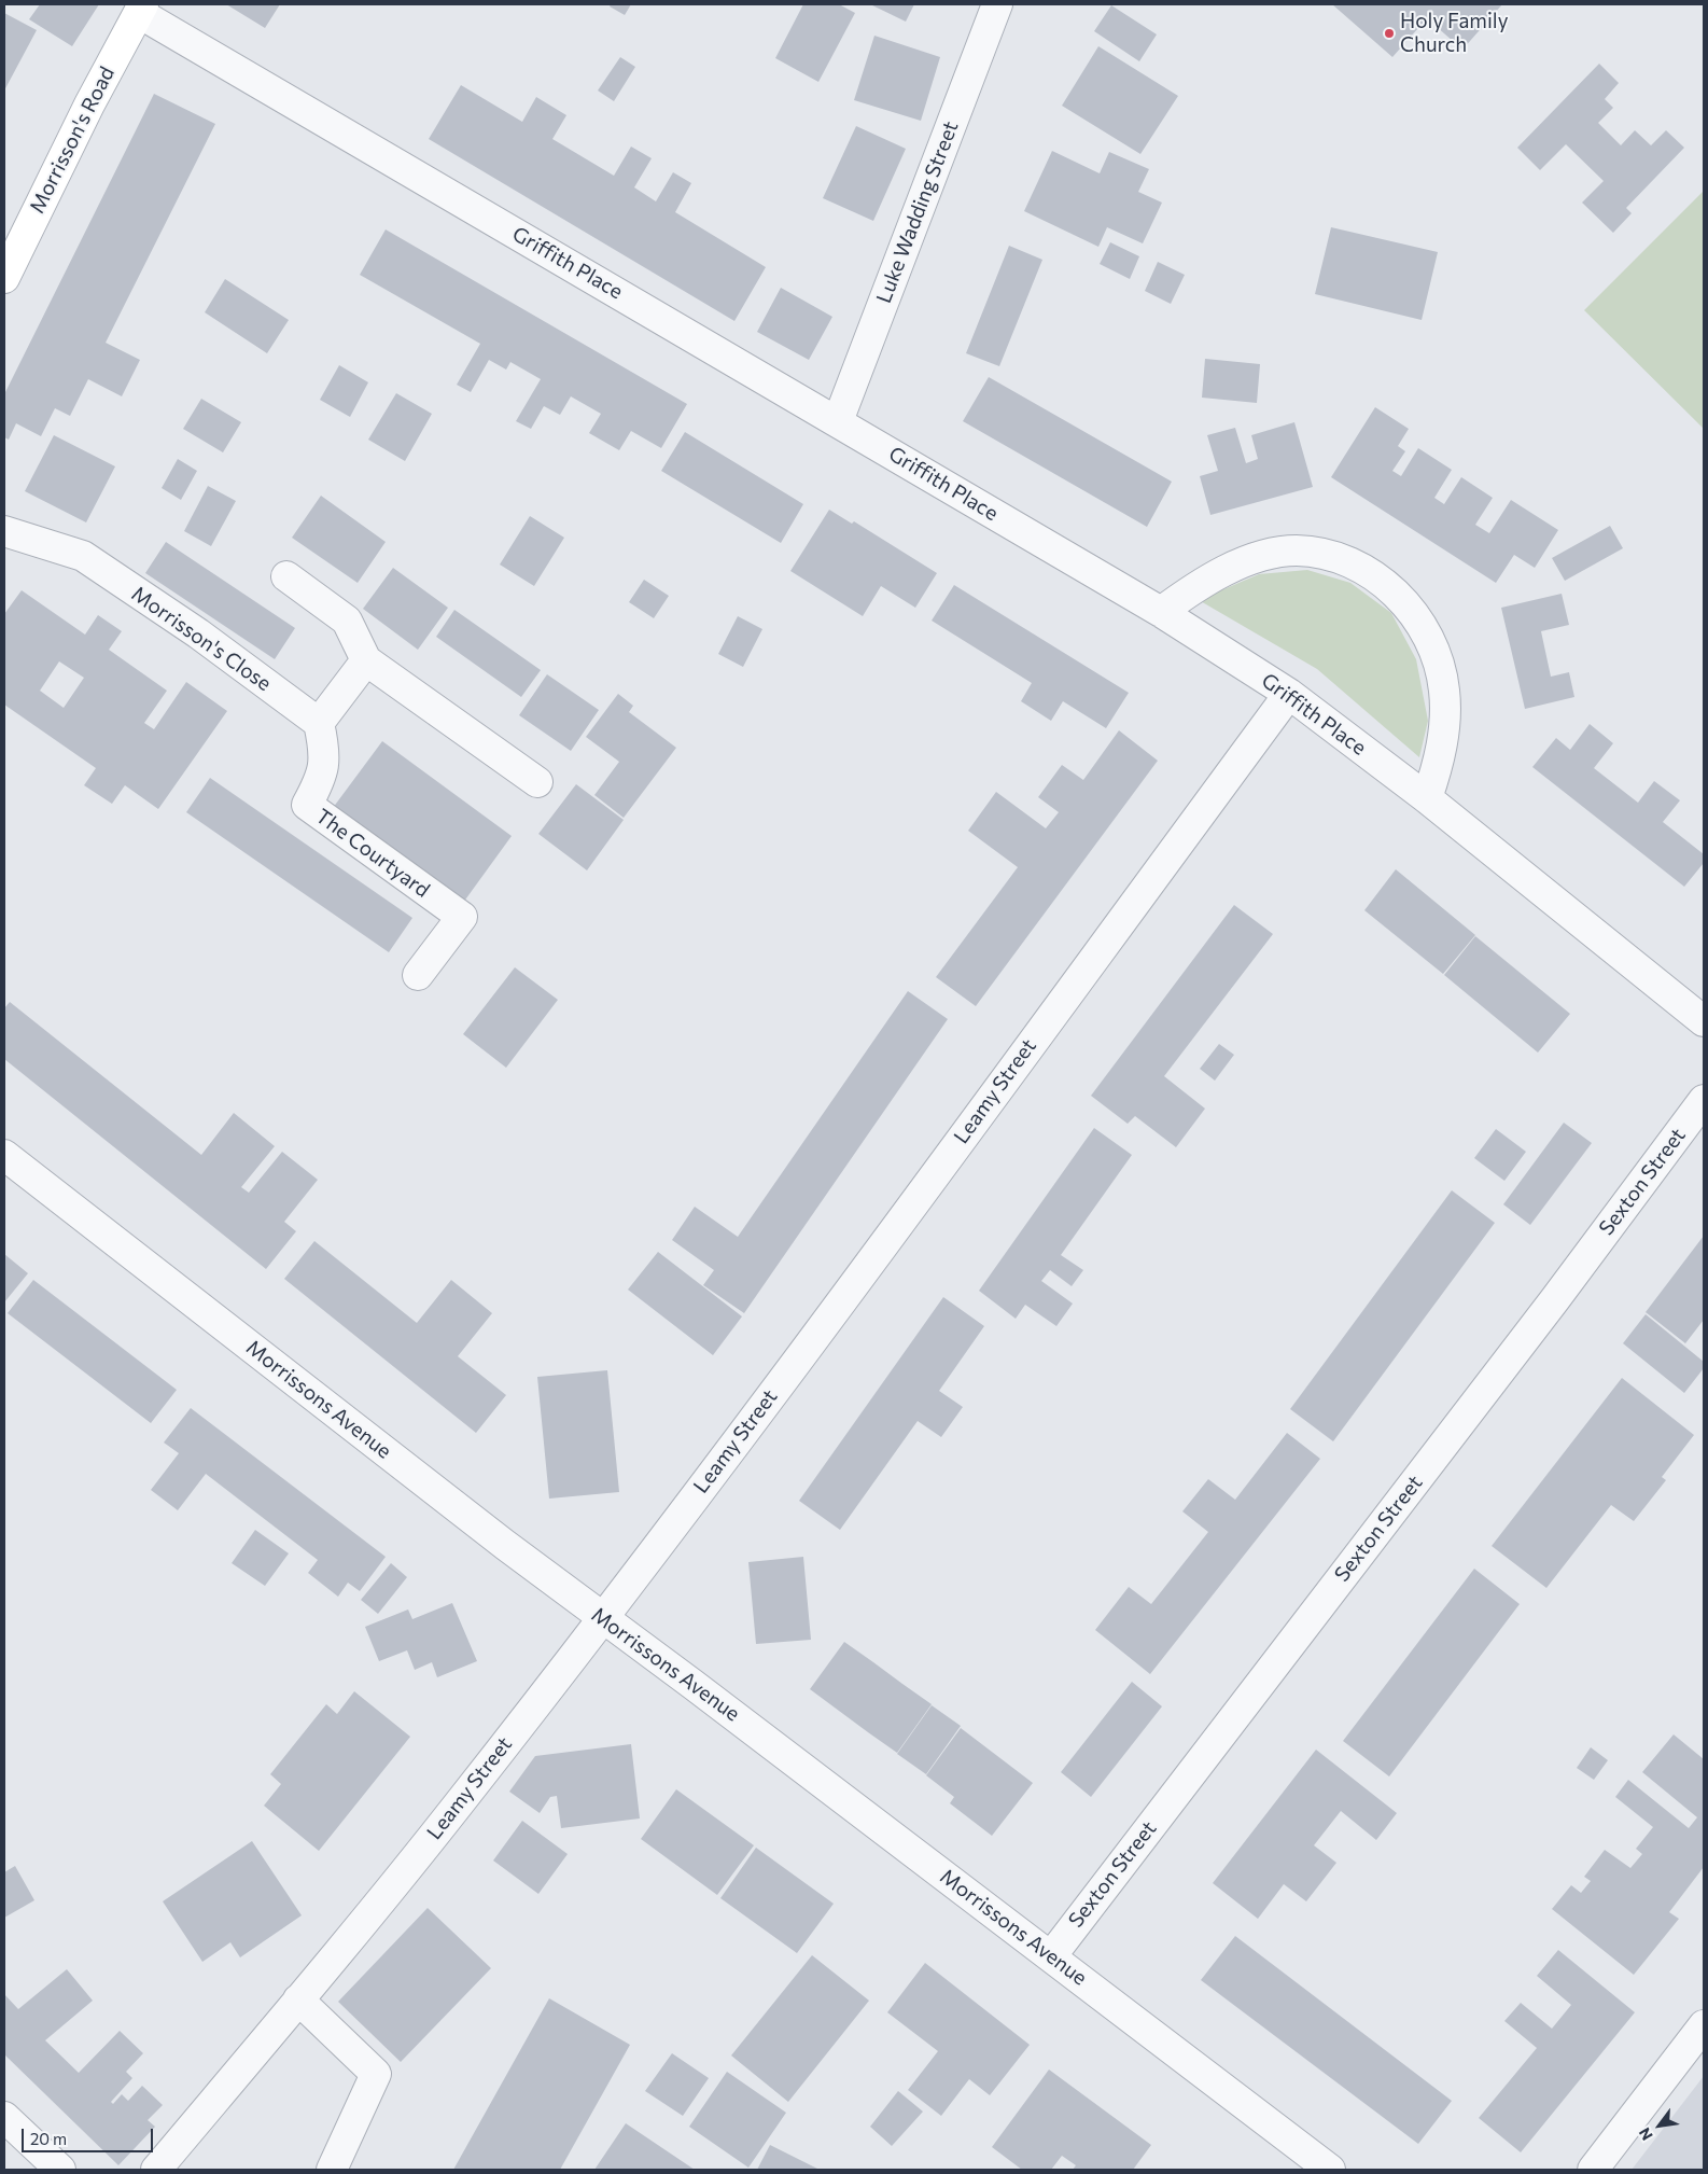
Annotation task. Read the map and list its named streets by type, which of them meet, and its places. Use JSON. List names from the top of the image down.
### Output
{
  "streets": {
    "main road": ["Morrisson's Road"],
    "street": [
      "Luke Wadding Street",
      "Griffith Place",
      "Morrisson's Close",
      "The Courtyard",
      "Leamy Street",
      "Sexton Street",
      "Morrissons Avenue"
    ]
  },
  "crossings": [
    ["Morrisson's Road", "Griffith Place"],
    ["Luke Wadding Street", "Griffith Place"],
    ["Griffith Place", "Leamy Street"],
    ["Morrisson's Close", "The Courtyard"],
    ["Leamy Street", "Morrissons Avenue"],
    ["Sexton Street", "Morrissons Avenue"]
  ],
  "places": ["Holy Family Church"],
  "scale_bar": "20 m",
  "north": "bottom left"
}
